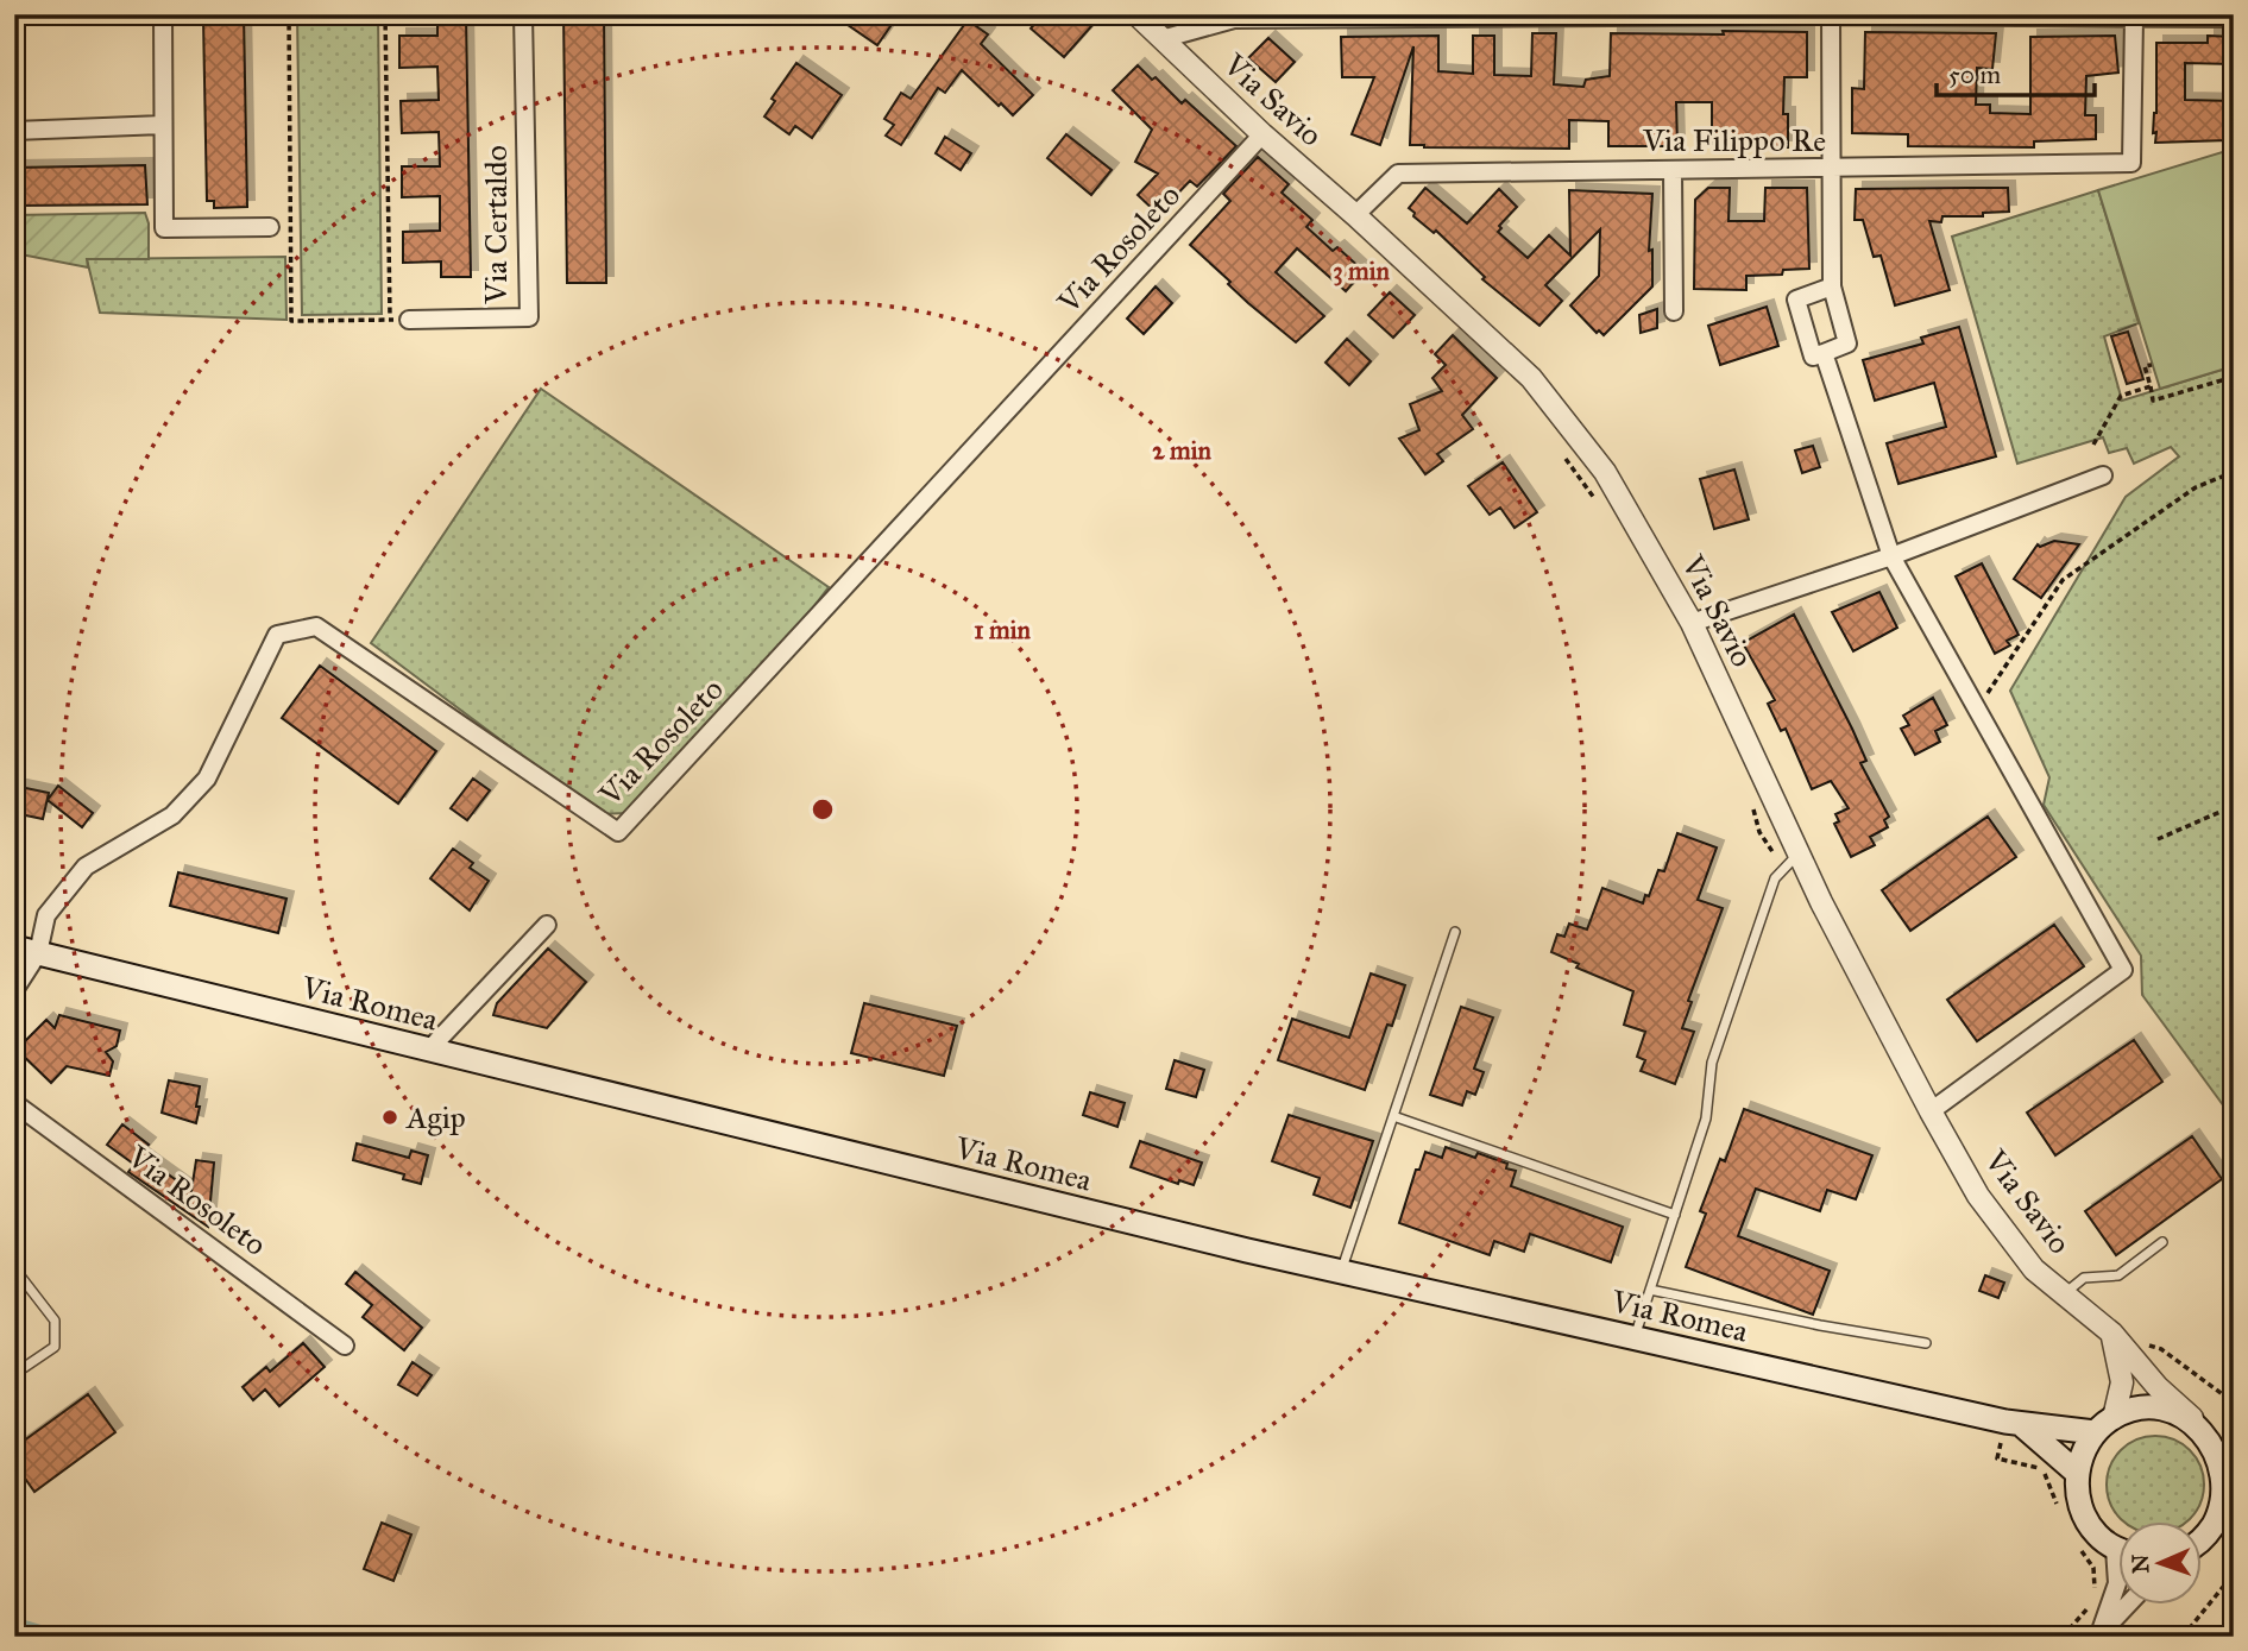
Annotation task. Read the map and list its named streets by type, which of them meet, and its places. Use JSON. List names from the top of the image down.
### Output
{
  "streets": {
    "main road": ["Via Romea"],
    "street": [
      "Via Savio",
      "Via Filippo Re",
      "Via Certaldo",
      "Via Rosoleto"
    ]
  },
  "crossings": [
    ["Via Savio", "Via Filippo Re"],
    ["Via Savio", "Via Rosoleto"],
    ["Via Rosoleto", "Via Romea"]
  ],
  "places": ["Agip"],
  "scale_bar": "50 m",
  "north": "left",
  "rings": ["3 min", "2 min", "1 min"]
}
